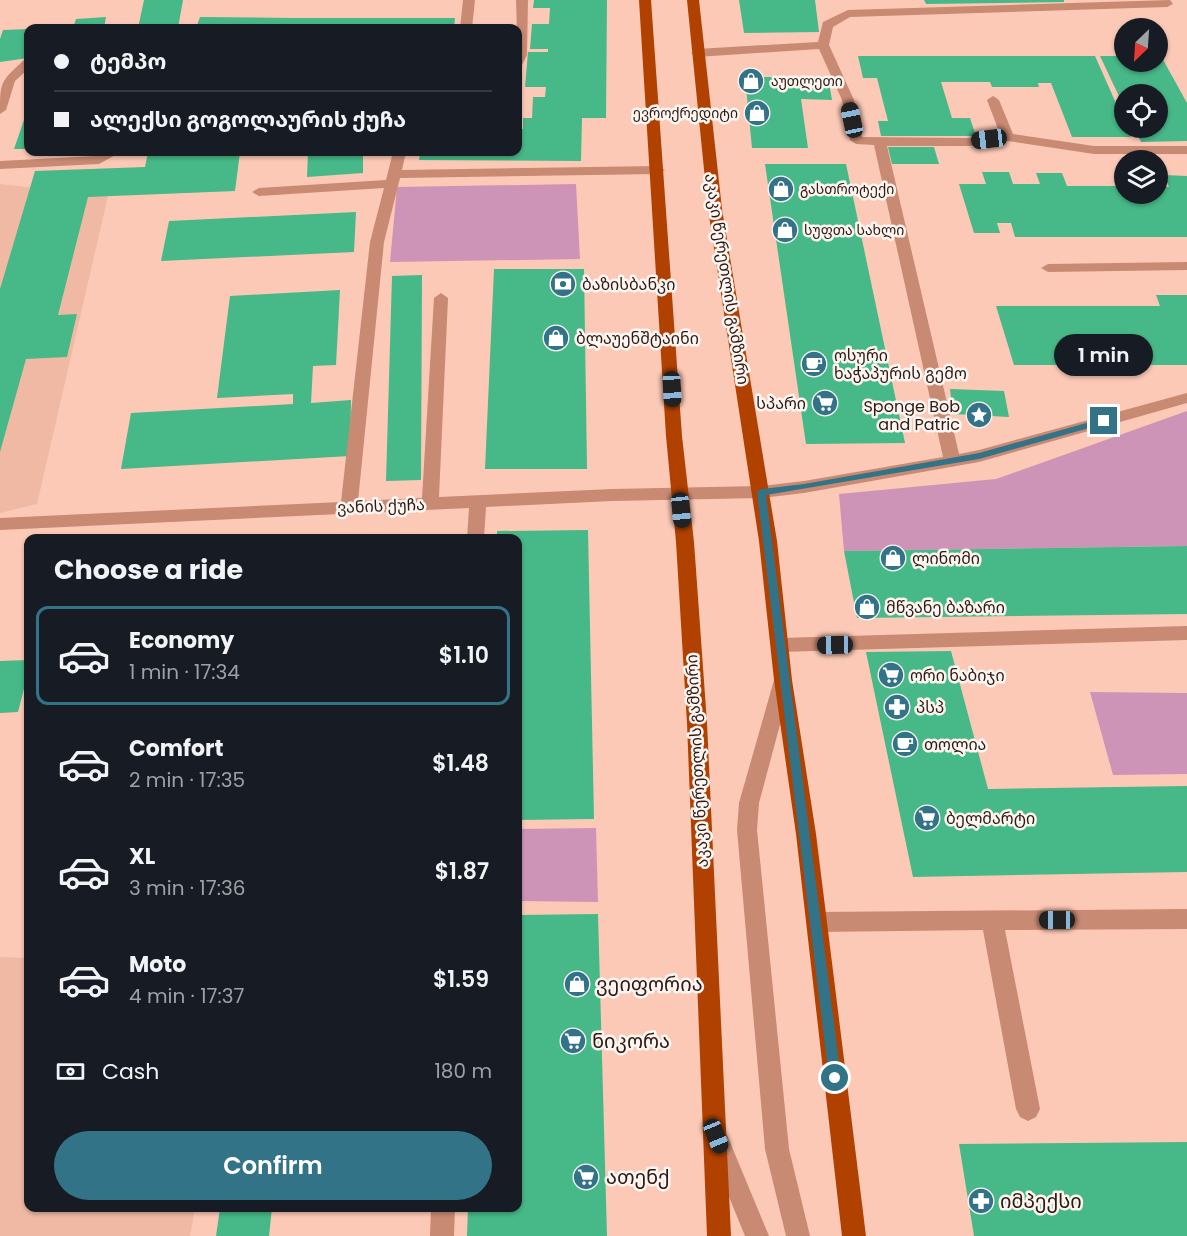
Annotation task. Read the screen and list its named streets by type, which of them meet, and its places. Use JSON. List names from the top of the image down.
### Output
{
  "streets": {
    "main road": ["აკაკი წერეთლის გამზირი"],
    "street": ["ვანის ქუჩა"]
  },
  "crossings": [
    ["აკაკი წერეთლის გამზირი", "ვანის ქუჩა"]
  ],
  "places": {
    "shop": [
      "აუთლეთი",
      "ევროქრედიტი",
      "გასთროტექი",
      "სუფთა სახლი",
      "ბლაუენშტაინი",
      "ლინომი",
      "მწვანე ბაზარი",
      "ვეიფორია"
    ],
    "bank": ["ბაზისბანკი"],
    "cafe": ["ოსური ხაჭაპურის გემო", "თოლია"],
    "supermarket": [
      "სპარი",
      "ორი ნაბიჯი",
      "ბელმარტი",
      "ნიკორა",
      "ათენქ"
    ],
    "place": ["Sponge Bob and Patric"],
    "pharmacy": ["პსპ", "იმპექსი"]
  },
  "north": "bottom left",
  "page": {
    "banner": ["ტემპო", "ალექსი გოგოლაურის ქუჩა"],
    "bubble": "1 min",
    "heading": "Choose a ride",
    "list": [
      {
        "name": "Economy",
        "note": "1 min · 17:34",
        "value": "$1.10"
      },
      {
        "name": "Comfort",
        "note": "2 min · 17:35",
        "value": "$1.48"
      },
      {
        "name": "XL",
        "note": "3 min · 17:36",
        "value": "$1.87"
      },
      {
        "name": "Moto",
        "note": "4 min · 17:37",
        "value": "$1.59"
      }
    ],
    "pay": ["Cash", "180 m"],
    "buttons": "Confirm"
  }
}
